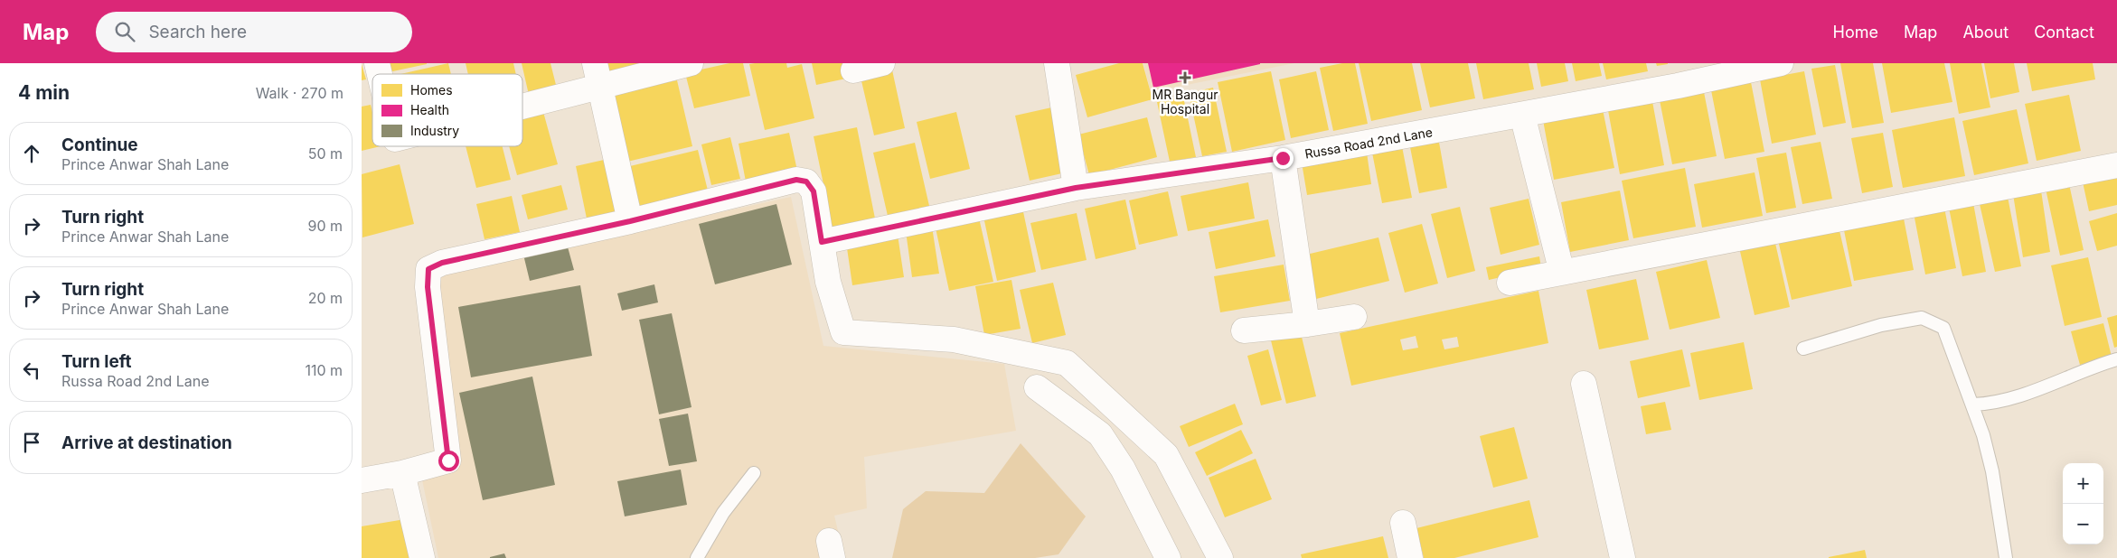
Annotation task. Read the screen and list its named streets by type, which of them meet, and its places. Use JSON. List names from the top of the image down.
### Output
{
  "streets": {
    "street": ["Russa Road 2nd Lane"]
  },
  "places": {
    "health": ["MR Bangur Hospital"]
  },
  "legend": ["Homes", "Health", "Industry"],
  "page": {
    "header": "Map",
    "search": "Search here",
    "nav": [
      "Home",
      "Map",
      "About",
      "Contact"
    ],
    "heading": ["4 min", "Walk · 270 m"],
    "list": [
      ["Continue", "Prince Anwar Shah Lane", "50 m"],
      ["Turn right", "Prince Anwar Shah Lane", "90 m"],
      ["Turn right", "Prince Anwar Shah Lane", "20 m"],
      ["Turn left", "Russa Road 2nd Lane", "110 m"],
      "Arrive at destination"
    ],
    "map_buttons": ["+", "−"]
  }
}
